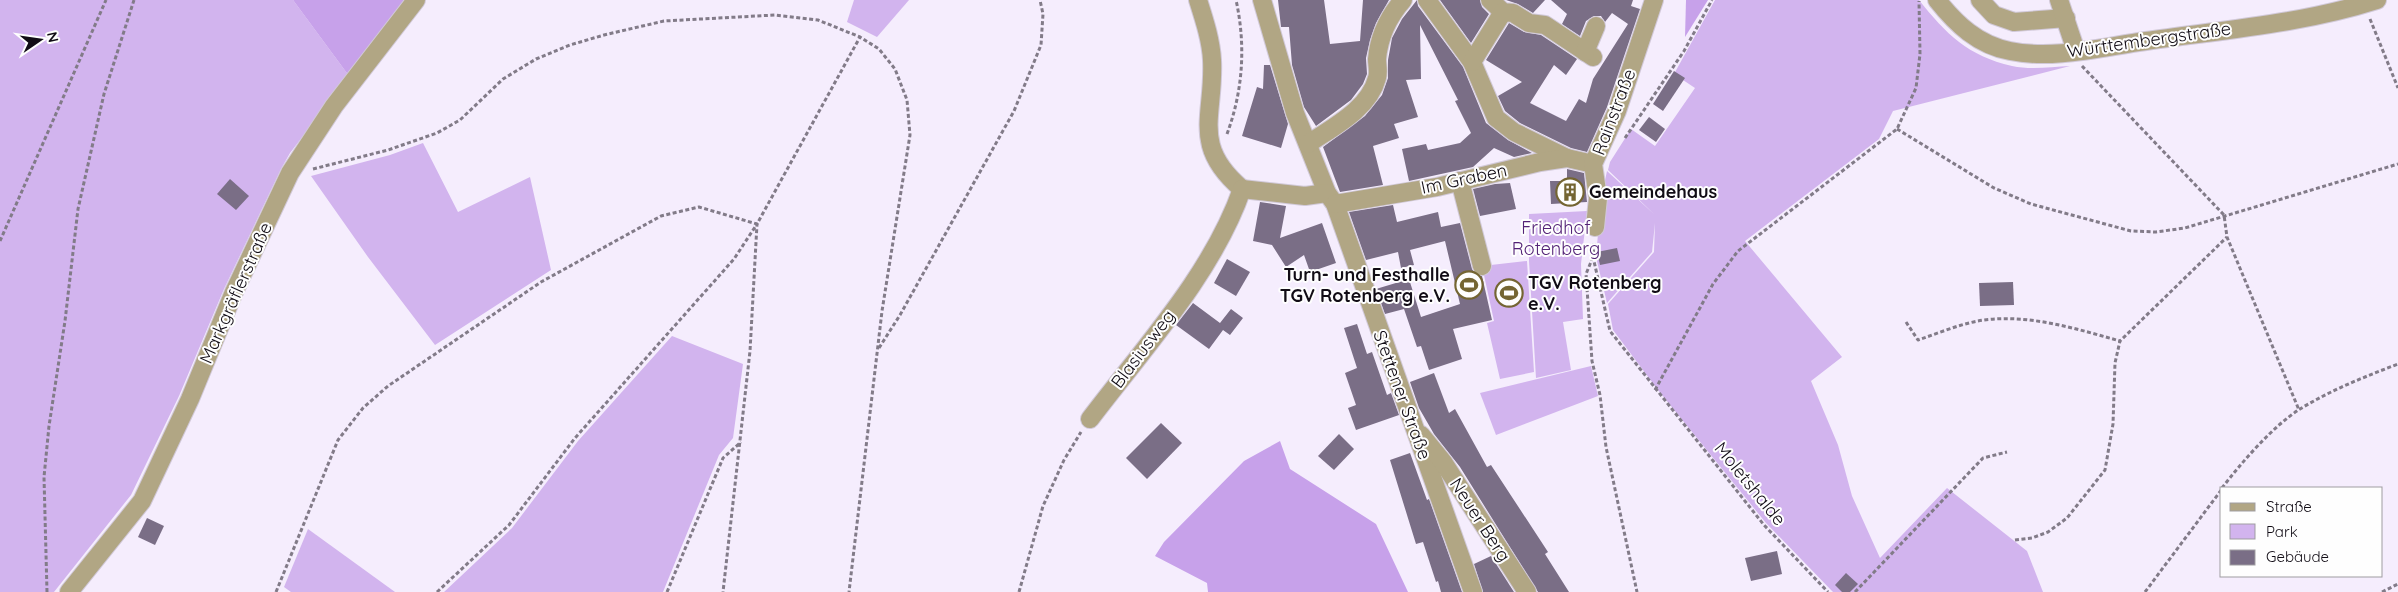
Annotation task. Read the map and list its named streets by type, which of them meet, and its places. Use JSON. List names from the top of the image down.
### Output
{
  "streets": {
    "street": [
      "Württembergstraße",
      "Rainstraße",
      "Im Graben",
      "Markgräflerstraße",
      "Blasiusweg",
      "Stettener Straße",
      "Neuer Berg"
    ],
    "path": ["Moletshalde"]
  },
  "crossings": [
    ["Rainstraße", "Im Graben"],
    ["Im Graben", "Stettener Straße"],
    ["Stettener Straße", "Neuer Berg"]
  ],
  "parks": ["Friedhof Rotenberg"],
  "places": {
    "building": ["Gemeindehaus"],
    "sports": ["Turn- und Festhalle TGV Rotenberg e.V.", "TGV Rotenberg e.V."]
  },
  "legend": ["Straße", "Park", "Gebäude"],
  "north": "right"
}
